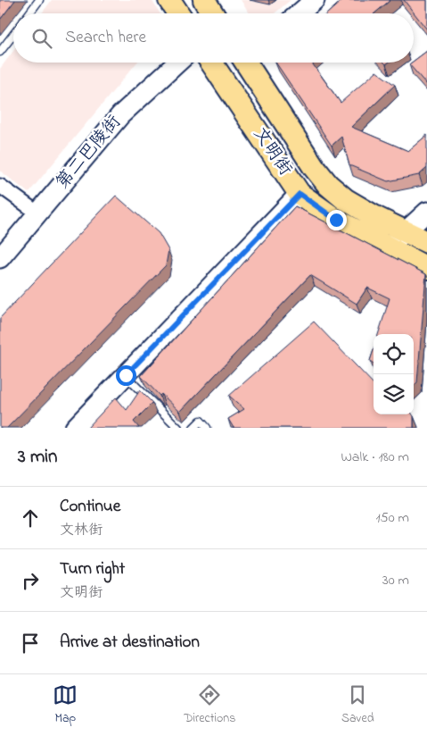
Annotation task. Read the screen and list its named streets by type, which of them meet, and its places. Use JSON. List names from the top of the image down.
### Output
{
  "streets": {
    "main road": ["文明街"],
    "street": ["第二巴陵街"]
  },
  "page": {
    "search": "Search here",
    "heading": ["3 min", "Walk · 180 m"],
    "list": [
      ["Continue", "文林街", "150 m"],
      ["Turn right", "文明街", "30 m"],
      "Arrive at destination"
    ],
    "nav": ["Map", "Directions", "Saved"]
  }
}
